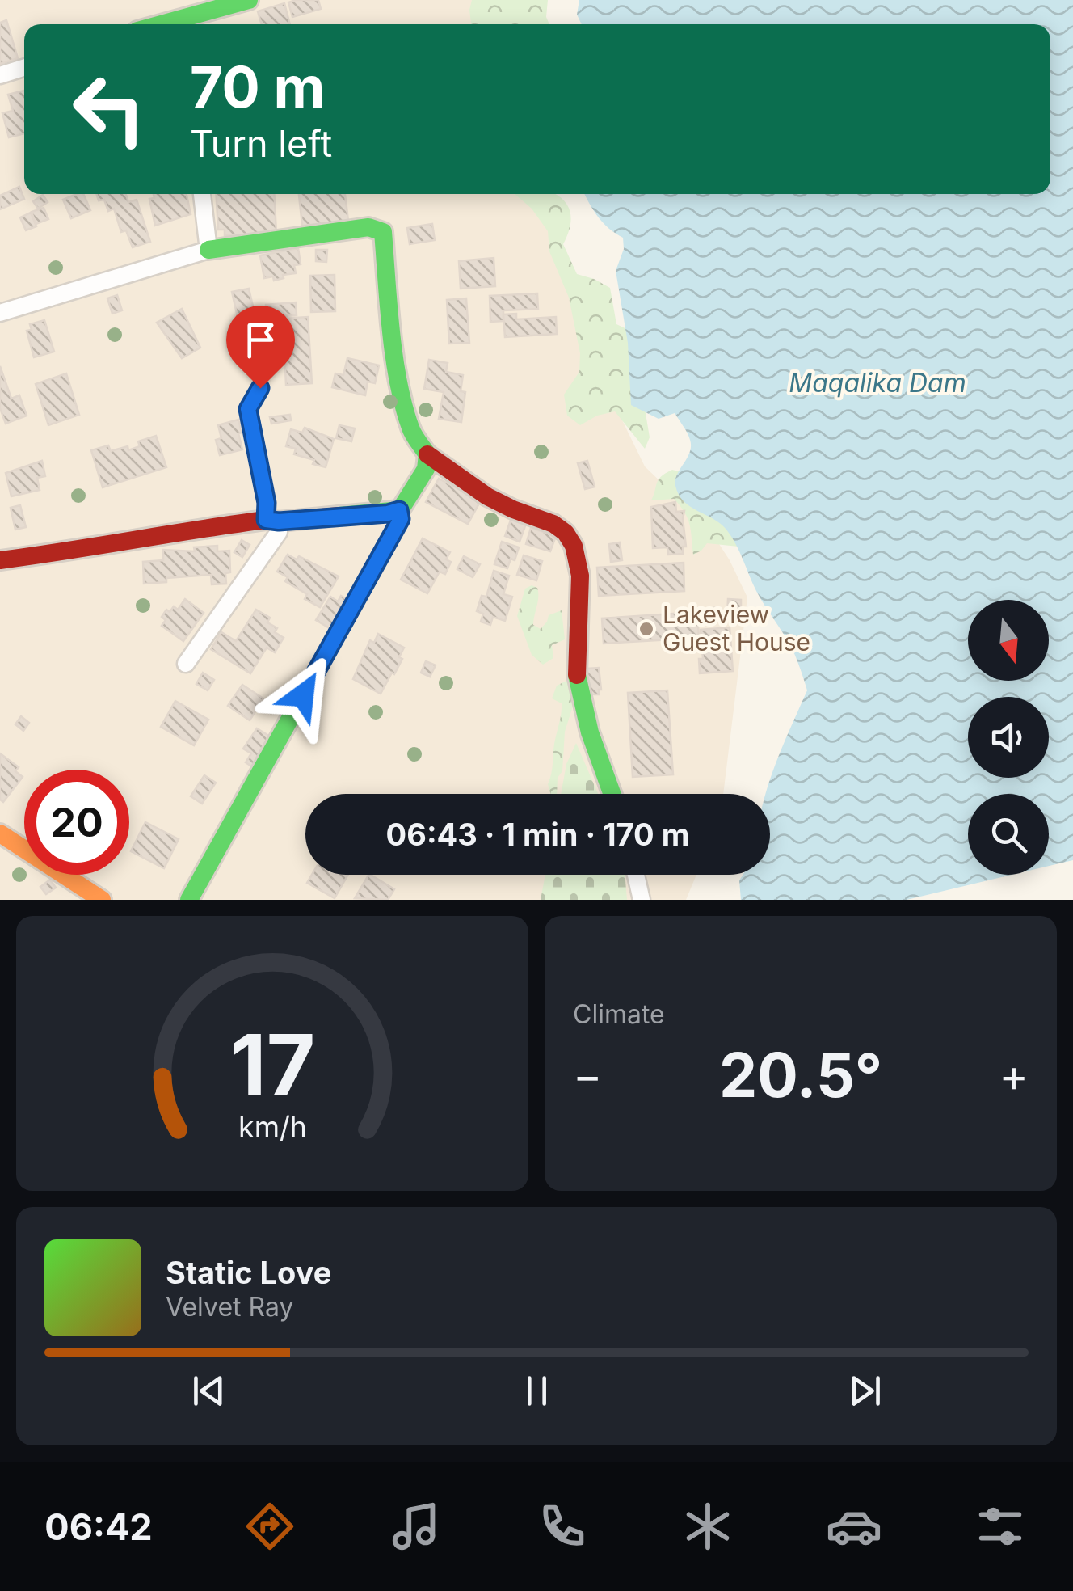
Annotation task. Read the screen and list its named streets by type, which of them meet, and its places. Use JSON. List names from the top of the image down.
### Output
{
  "water": ["Maqalika Dam"],
  "places": ["Lakeview Guest House"],
  "north": "bottom",
  "page": {
    "turn": ["70 m", "Turn left"],
    "limit": "20",
    "trip": "06:43 · 1 min · 170 m",
    "tile": "Climate",
    "heat": ["−", "20.5°", "+"],
    "song": ["Static Love", "Velvet Ray"],
    "tabs": "06:42",
    "gauge": ["17", "km/h"]
  }
}
